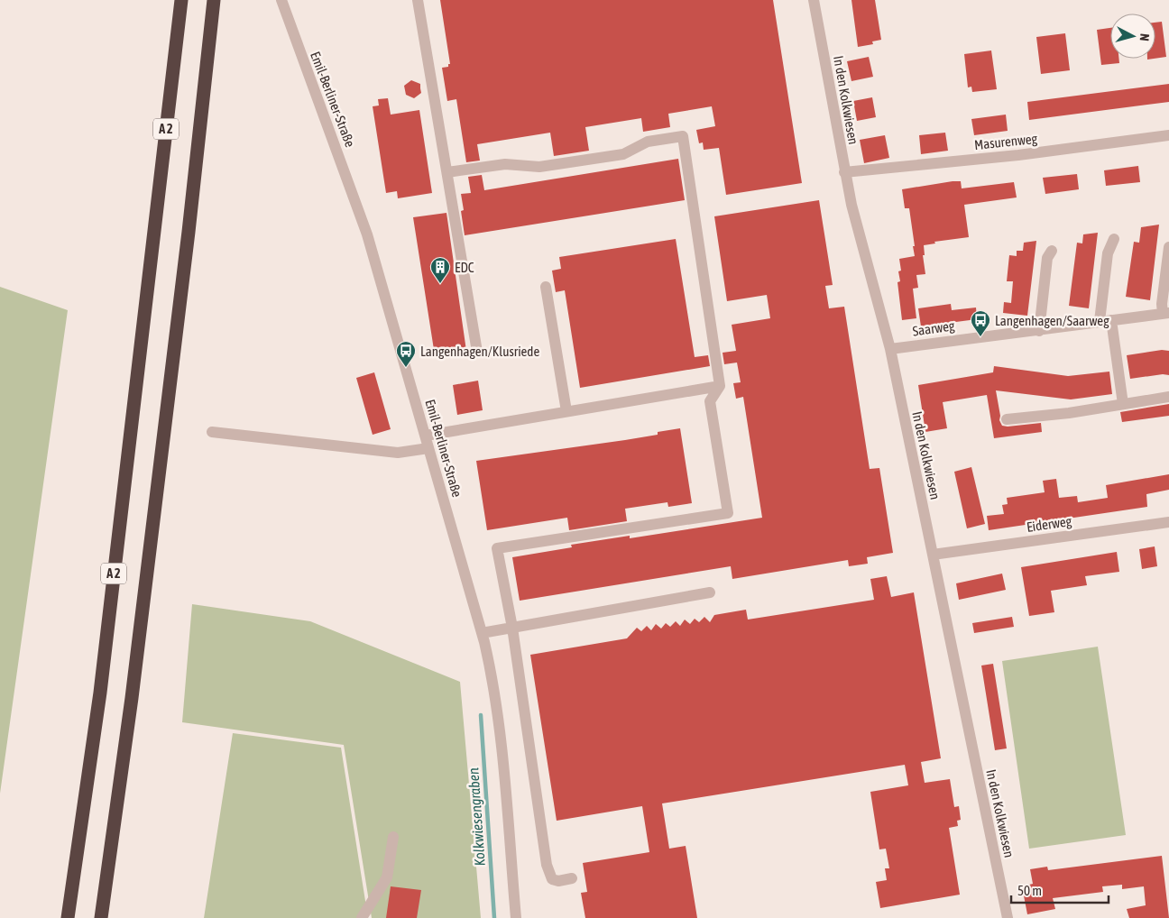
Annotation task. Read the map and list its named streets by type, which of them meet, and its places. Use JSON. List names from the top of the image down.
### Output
{
  "streets": {
    "highway": ["A 2"],
    "street": [
      "Emil-Berliner-Straße",
      "In den Kolkwiesen",
      "Masurenweg",
      "Saarweg",
      "Eiderweg"
    ]
  },
  "crossings": [
    ["In den Kolkwiesen", "Masurenweg"],
    ["In den Kolkwiesen", "Saarweg"],
    ["In den Kolkwiesen", "Eiderweg"]
  ],
  "water": ["Kolkwiesengraben"],
  "places": {
    "building": ["EDC"],
    "bus stop": ["Langenhagen/Saarweg", "Langenhagen/Klusriede"]
  },
  "scale_bar": "50 m",
  "north": "right"
}
